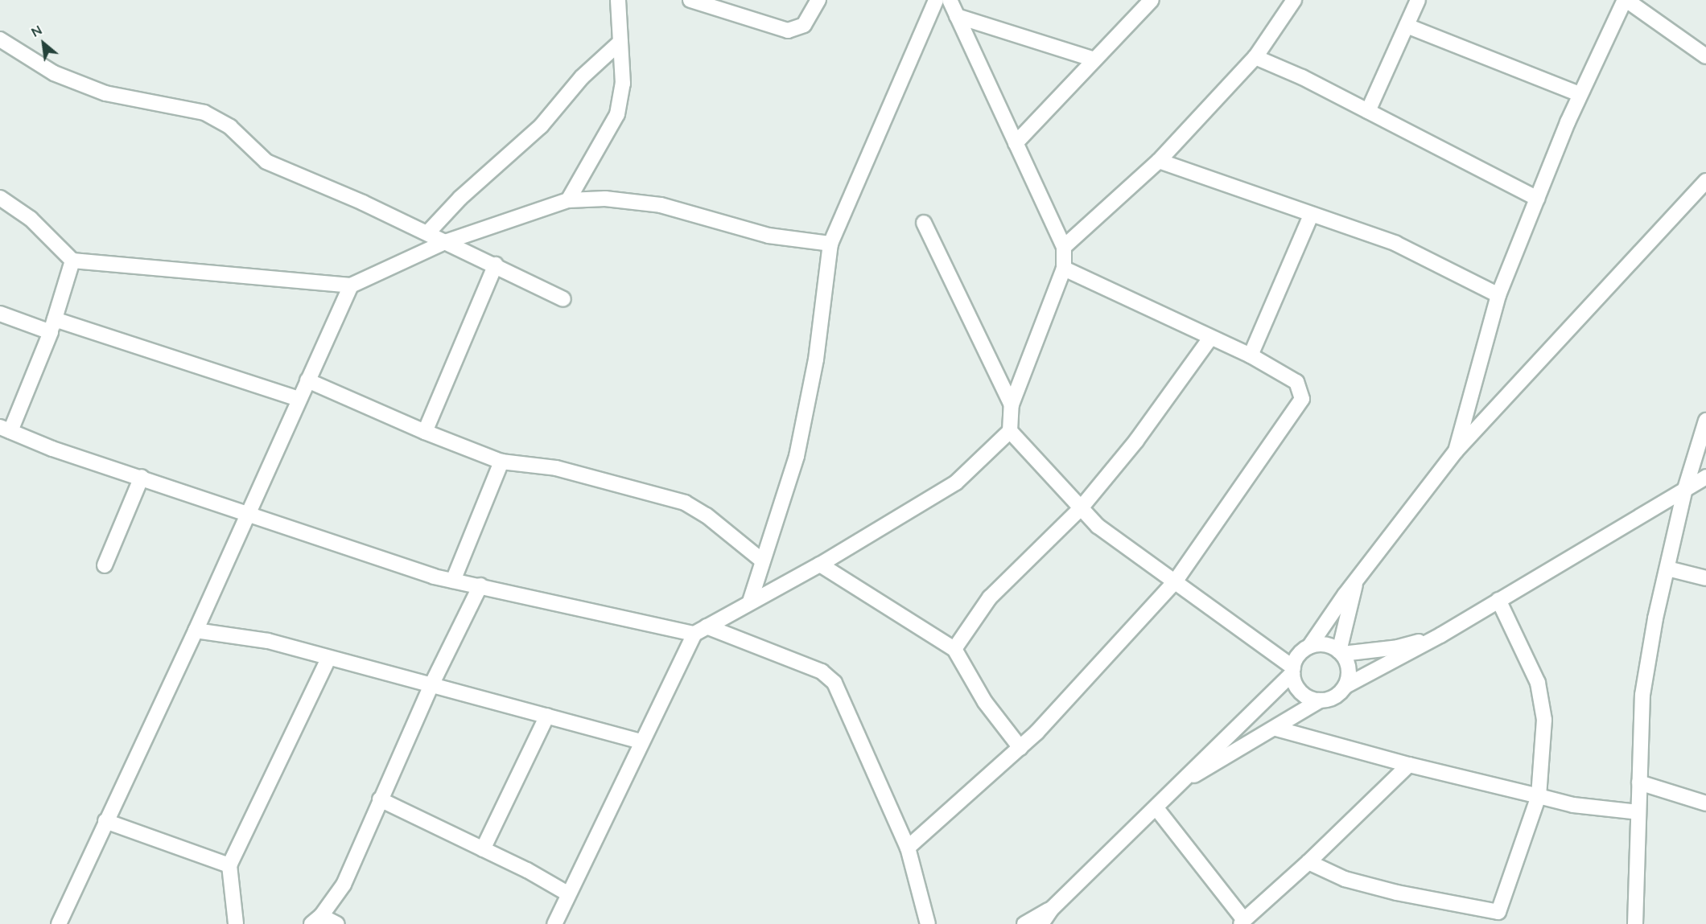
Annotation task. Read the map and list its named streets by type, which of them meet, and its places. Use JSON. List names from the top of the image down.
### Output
{
  "north": "top left"
}
